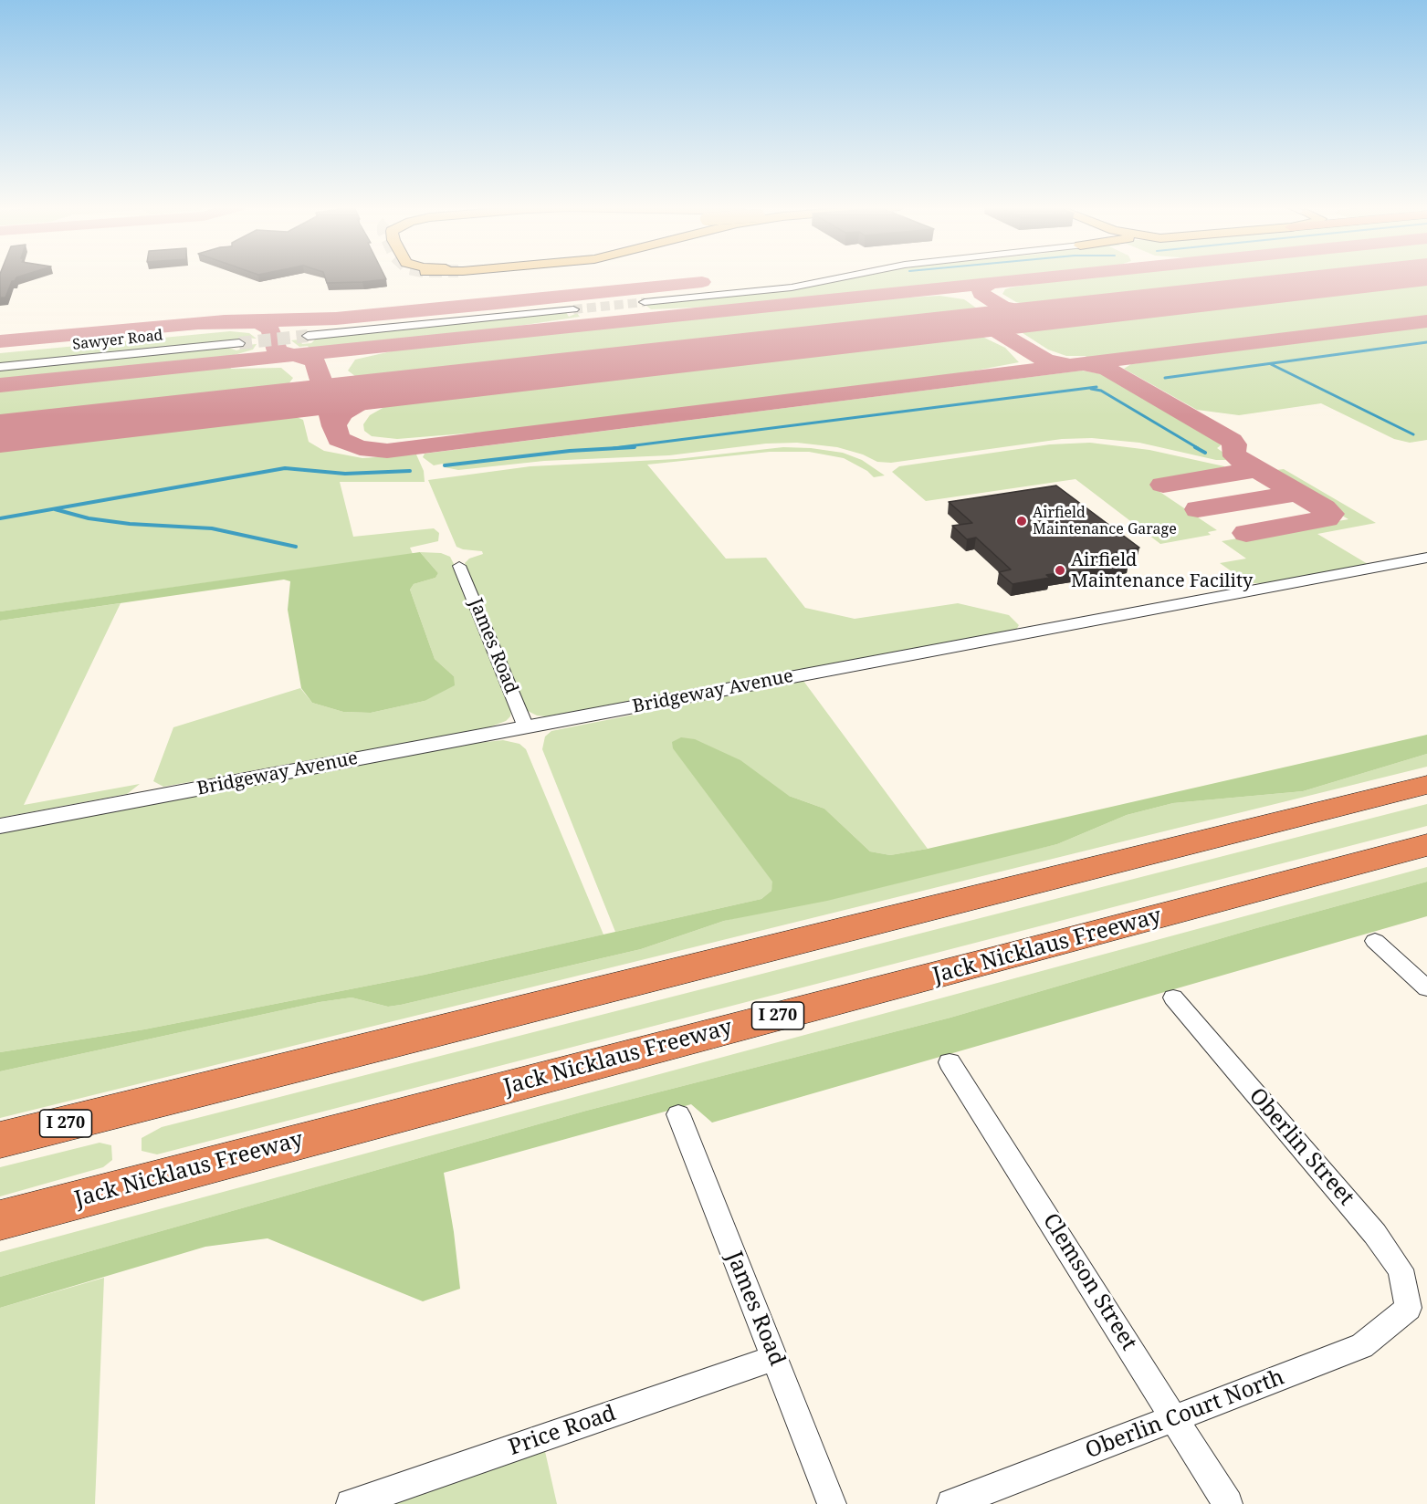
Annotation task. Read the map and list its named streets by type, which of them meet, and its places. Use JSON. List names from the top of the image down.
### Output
{
  "streets": {
    "highway": ["Jack Nicklaus Freeway", "I 270"],
    "street": [
      "Sawyer Road",
      "James Road",
      "Bridgeway Avenue",
      "Oberlin Street",
      "Clemson Street",
      "Oberlin Court North",
      "Price Road"
    ]
  },
  "crossings": [
    ["James Road", "Bridgeway Avenue"],
    ["James Road", "Price Road"],
    ["Oberlin Street", "Oberlin Court North"],
    ["Clemson Street", "Oberlin Court North"]
  ],
  "places": ["Airfield Maintenance Garage", "Airfield Maintenance Facility"]
}
